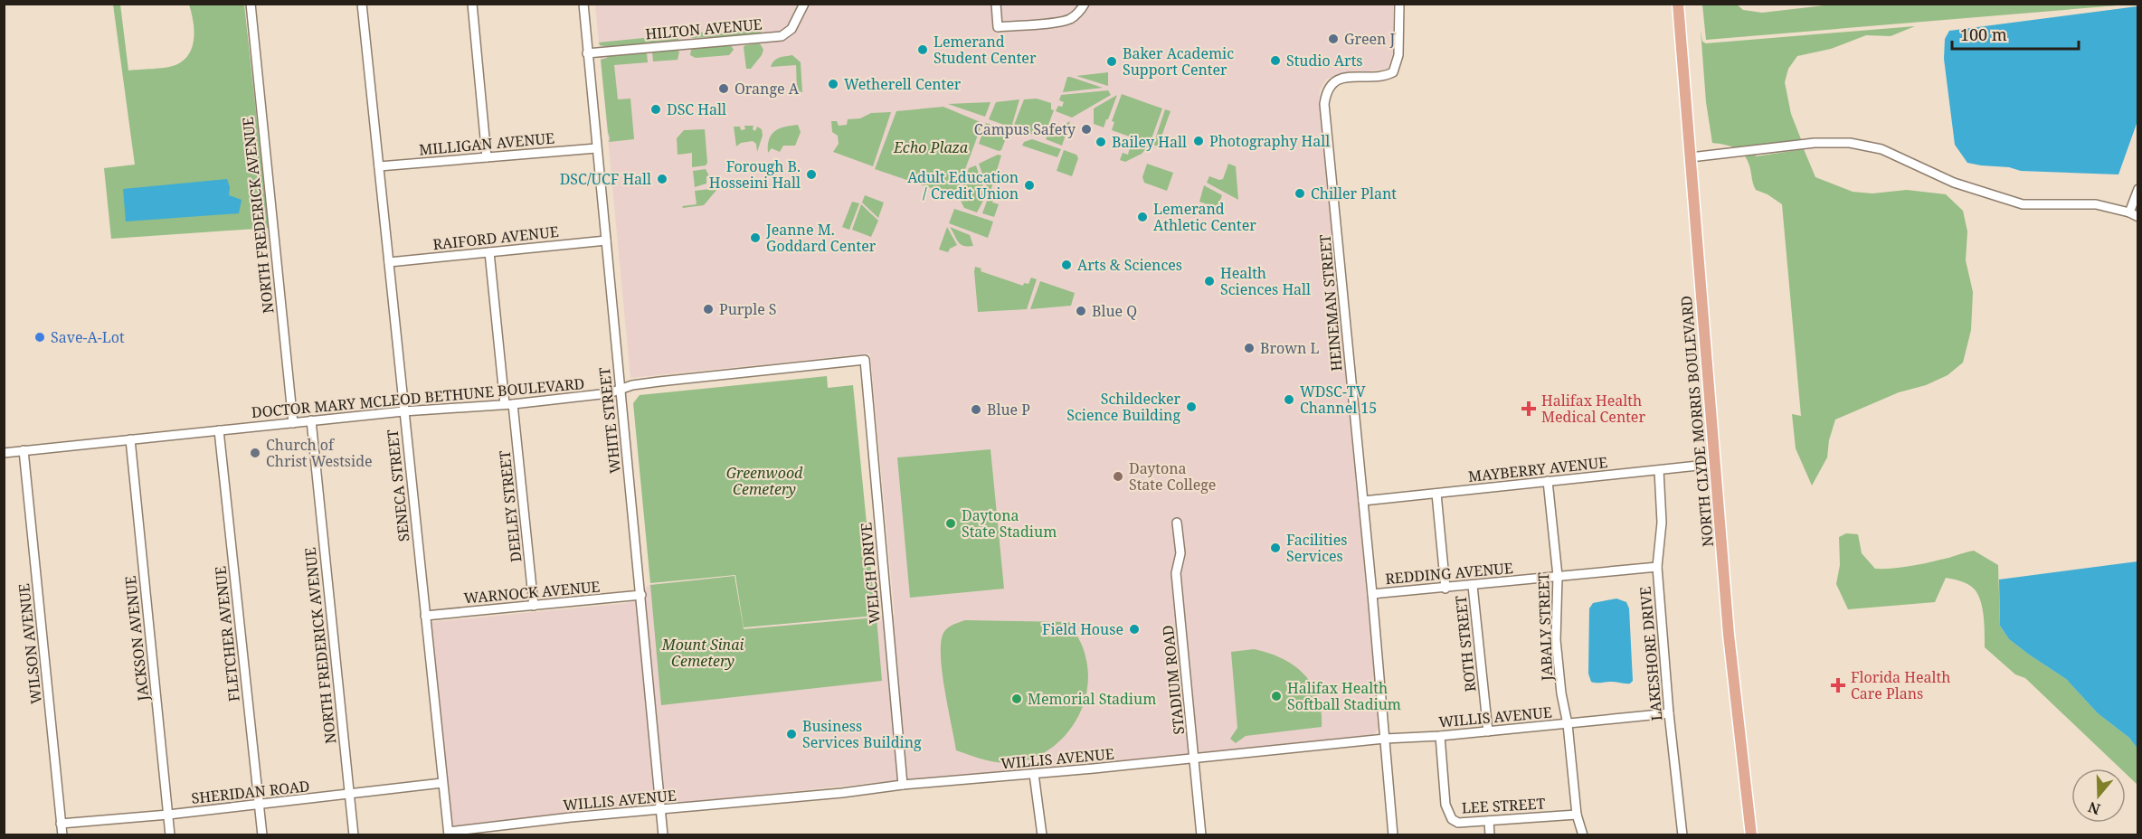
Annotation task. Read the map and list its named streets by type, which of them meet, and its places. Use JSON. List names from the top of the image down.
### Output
{
  "streets": {
    "main road": ["NORTH CLYDE MORRIS BOULEVARD"],
    "street": [
      "HILTON AVENUE",
      "MILLIGAN AVENUE",
      "NORTH FREDERICK AVENUE",
      "RAIFORD AVENUE",
      "HEINEMAN STREET",
      "DOCTOR MARY MCLEOD BETHUNE BOULEVARD",
      "WHITE STREET",
      "MAYBERRY AVENUE",
      "SENECA STREET",
      "DEELEY STREET",
      "WELCH DRIVE",
      "REDDING AVENUE",
      "WARNOCK AVENUE",
      "JABALY STREET",
      "FLETCHER AVENUE",
      "JACKSON AVENUE",
      "WILSON AVENUE",
      "ROTH STREET",
      "LAKESHORE DRIVE",
      "STADIUM ROAD",
      "WILLIS AVENUE",
      "SHERIDAN ROAD",
      "LEE STREET"
    ]
  },
  "crossings": [
    ["HILTON AVENUE", "WHITE STREET"],
    ["MILLIGAN AVENUE", "WHITE STREET"],
    ["MILLIGAN AVENUE", "SENECA STREET"],
    ["NORTH FREDERICK AVENUE", "DOCTOR MARY MCLEOD BETHUNE BOULEVARD"],
    ["NORTH FREDERICK AVENUE", "SHERIDAN ROAD"],
    ["RAIFORD AVENUE", "WHITE STREET"],
    ["RAIFORD AVENUE", "SENECA STREET"],
    ["RAIFORD AVENUE", "DEELEY STREET"],
    ["HEINEMAN STREET", "MAYBERRY AVENUE"],
    ["HEINEMAN STREET", "REDDING AVENUE"],
    ["HEINEMAN STREET", "WILLIS AVENUE"],
    ["DOCTOR MARY MCLEOD BETHUNE BOULEVARD", "WHITE STREET"],
    ["DOCTOR MARY MCLEOD BETHUNE BOULEVARD", "SENECA STREET"],
    ["DOCTOR MARY MCLEOD BETHUNE BOULEVARD", "DEELEY STREET"],
    ["DOCTOR MARY MCLEOD BETHUNE BOULEVARD", "WELCH DRIVE"],
    ["DOCTOR MARY MCLEOD BETHUNE BOULEVARD", "FLETCHER AVENUE"],
    ["DOCTOR MARY MCLEOD BETHUNE BOULEVARD", "JACKSON AVENUE"],
    ["DOCTOR MARY MCLEOD BETHUNE BOULEVARD", "WILSON AVENUE"],
    ["WHITE STREET", "WARNOCK AVENUE"],
    ["WHITE STREET", "WILLIS AVENUE"],
    ["NORTH CLYDE MORRIS BOULEVARD", "MAYBERRY AVENUE"],
    ["MAYBERRY AVENUE", "JABALY STREET"],
    ["MAYBERRY AVENUE", "ROTH STREET"],
    ["MAYBERRY AVENUE", "LAKESHORE DRIVE"],
    ["SENECA STREET", "WARNOCK AVENUE"],
    ["SENECA STREET", "WILLIS AVENUE"],
    ["SENECA STREET", "SHERIDAN ROAD"],
    ["DEELEY STREET", "WARNOCK AVENUE"],
    ["WELCH DRIVE", "WILLIS AVENUE"],
    ["REDDING AVENUE", "JABALY STREET"],
    ["REDDING AVENUE", "ROTH STREET"],
    ["REDDING AVENUE", "LAKESHORE DRIVE"],
    ["JABALY STREET", "WILLIS AVENUE"],
    ["JABALY STREET", "LEE STREET"],
    ["FLETCHER AVENUE", "SHERIDAN ROAD"],
    ["JACKSON AVENUE", "SHERIDAN ROAD"],
    ["WILSON AVENUE", "SHERIDAN ROAD"],
    ["ROTH STREET", "WILLIS AVENUE"],
    ["LAKESHORE DRIVE", "WILLIS AVENUE"],
    ["STADIUM ROAD", "WILLIS AVENUE"],
    ["WILLIS AVENUE", "LEE STREET"]
  ],
  "parks": ["Echo Plaza", "Greenwood Cemetery", "Mount Sinai Cemetery"],
  "places": {
    "other": [
      "Green J",
      "Lemerand Student Center",
      "Studio Arts",
      "Baker Academic Support Center",
      "Wetherell Center",
      "Orange A",
      "DSC Hall",
      "Campus Safety",
      "Photography Hall",
      "Bailey Hall",
      "Forough B. Hosseini Hall",
      "DSC/UCF Hall",
      "Adult Education / Credit Union",
      "Chiller Plant",
      "Lemerand Athletic Center",
      "Jeanne M. Goddard Center",
      "Arts & Sciences",
      "Health Sciences Hall",
      "Purple S",
      "Blue Q",
      "Save-A-Lot",
      "Brown L",
      "WDSC-TV Channel 15",
      "Schildecker Science Building",
      "Blue P",
      "Church of Christ Westside",
      "Daytona State College",
      "Daytona State Stadium",
      "Facilities Services",
      "Field House",
      "Halifax Health Softball Stadium",
      "Memorial Stadium",
      "Business Services Building"
    ],
    "health": ["Halifax Health Medical Center", "Florida Health Care Plans"]
  },
  "scale_bar": "100 m",
  "north": "bottom"
}
